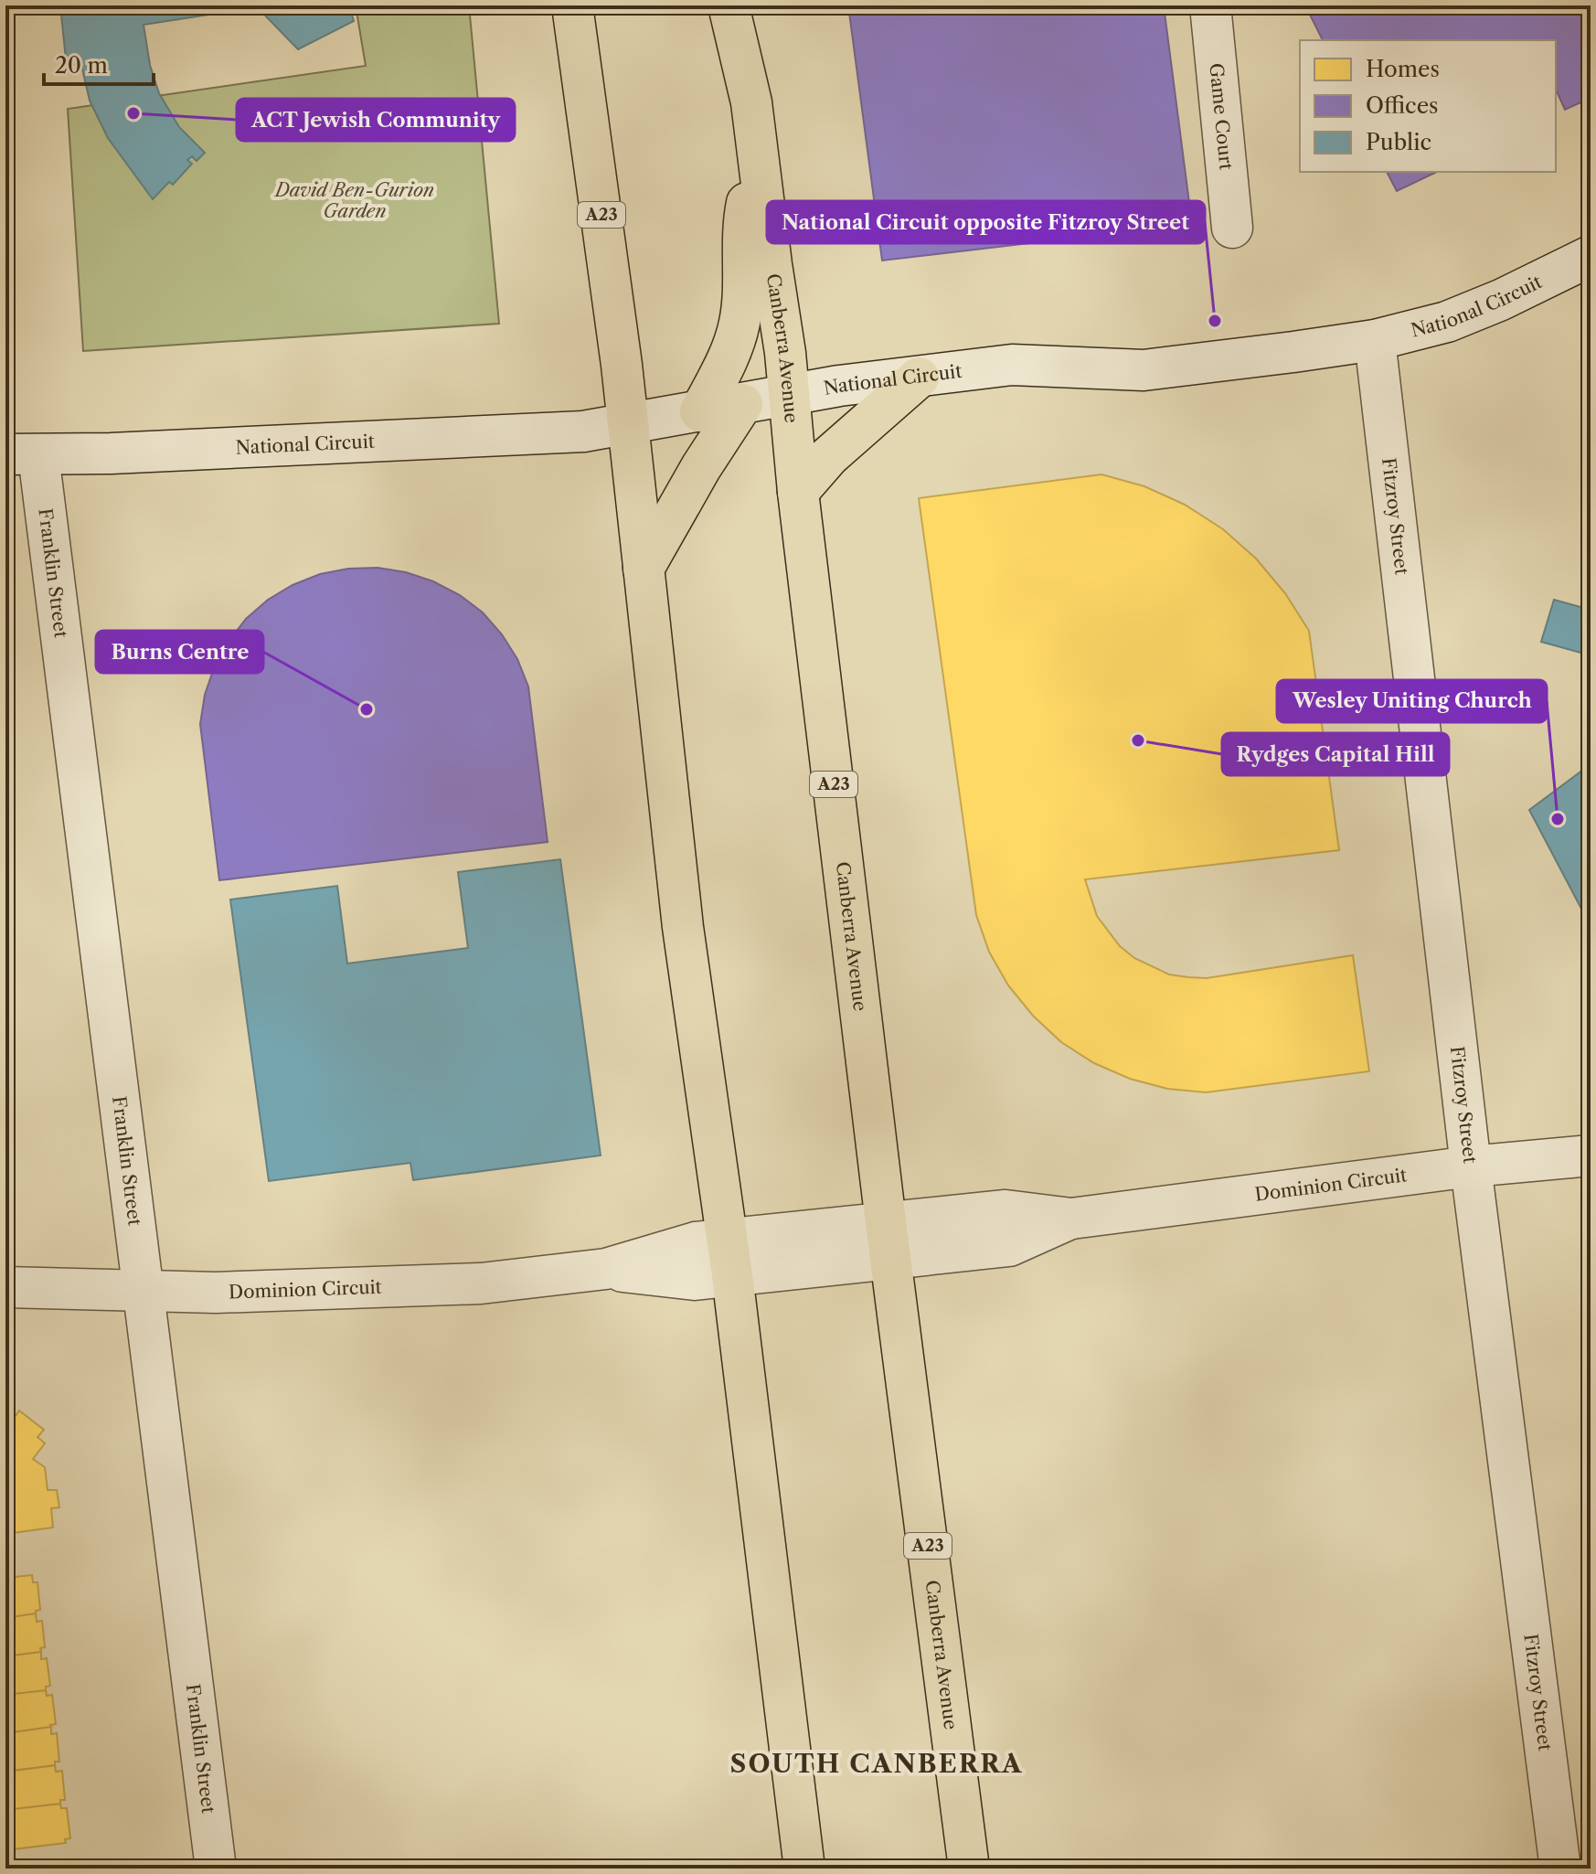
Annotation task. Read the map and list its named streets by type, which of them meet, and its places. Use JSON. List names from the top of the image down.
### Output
{
  "streets": {
    "highway": ["A23", "Canberra Avenue"],
    "street": [
      "Game Court",
      "National Circuit",
      "Fitzroy Street",
      "Franklin Street",
      "Dominion Circuit"
    ]
  },
  "crossings": [
    ["A23", "National Circuit"],
    ["A23", "Dominion Circuit"],
    ["National Circuit", "Canberra Avenue"],
    ["National Circuit", "Fitzroy Street"],
    ["National Circuit", "Franklin Street"],
    ["Canberra Avenue", "Dominion Circuit"],
    ["Fitzroy Street", "Dominion Circuit"],
    ["Franklin Street", "Dominion Circuit"]
  ],
  "districts": ["SOUTH CANBERRA"],
  "parks": ["David Ben-Gurion Garden"],
  "places": [
    "ACT Jewish Community",
    "National Circuit opposite Fitzroy Street",
    "Burns Centre",
    "Rydges Capital Hill",
    "Wesley Uniting Church"
  ],
  "legend": ["Homes", "Offices", "Public"],
  "scale_bar": "20 m"
}
